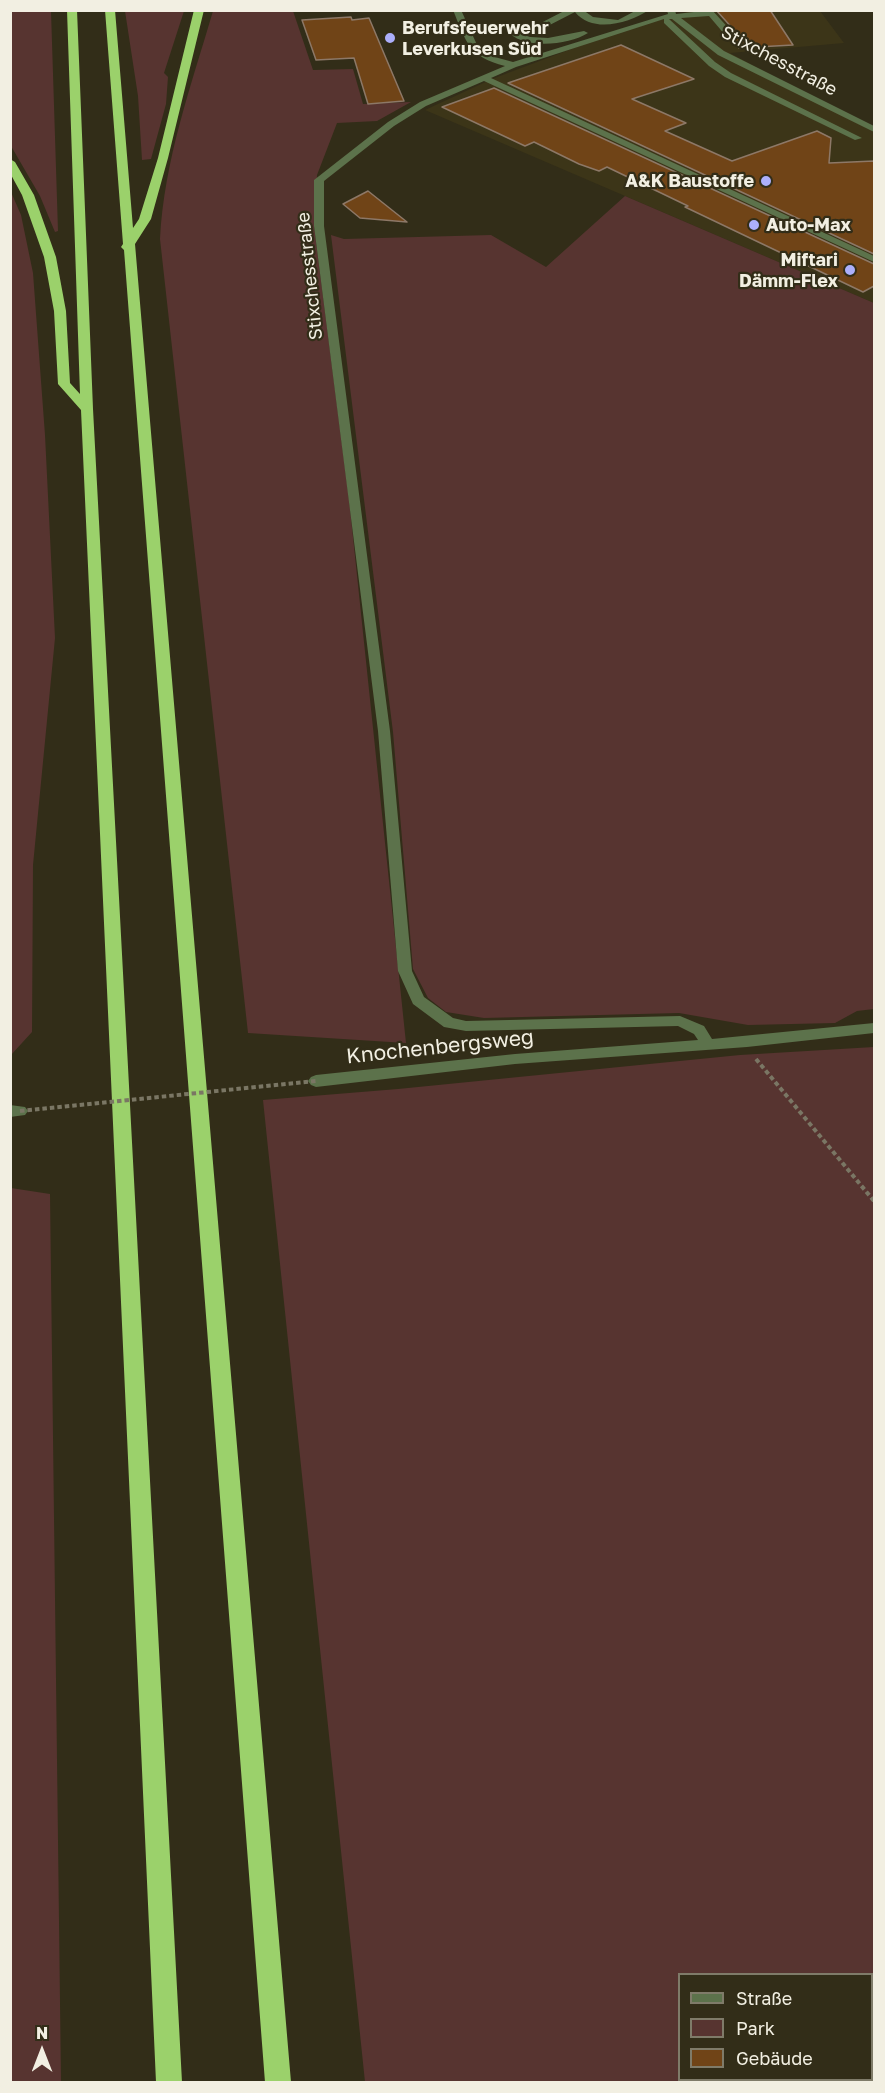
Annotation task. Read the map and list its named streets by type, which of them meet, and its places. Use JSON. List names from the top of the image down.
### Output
{
  "streets": {
    "street": ["Stixchesstraße", "Knochenbergsweg"]
  },
  "crossings": [
    ["Stixchesstraße", "Knochenbergsweg"]
  ],
  "places": [
    "Berufsfeuerwehr Leverkusen Süd",
    "A&K Baustoffe",
    "Auto-Max",
    "Miftari Dämm-Flex"
  ],
  "legend": ["Straße", "Park", "Gebäude"],
  "north": "top"
}
